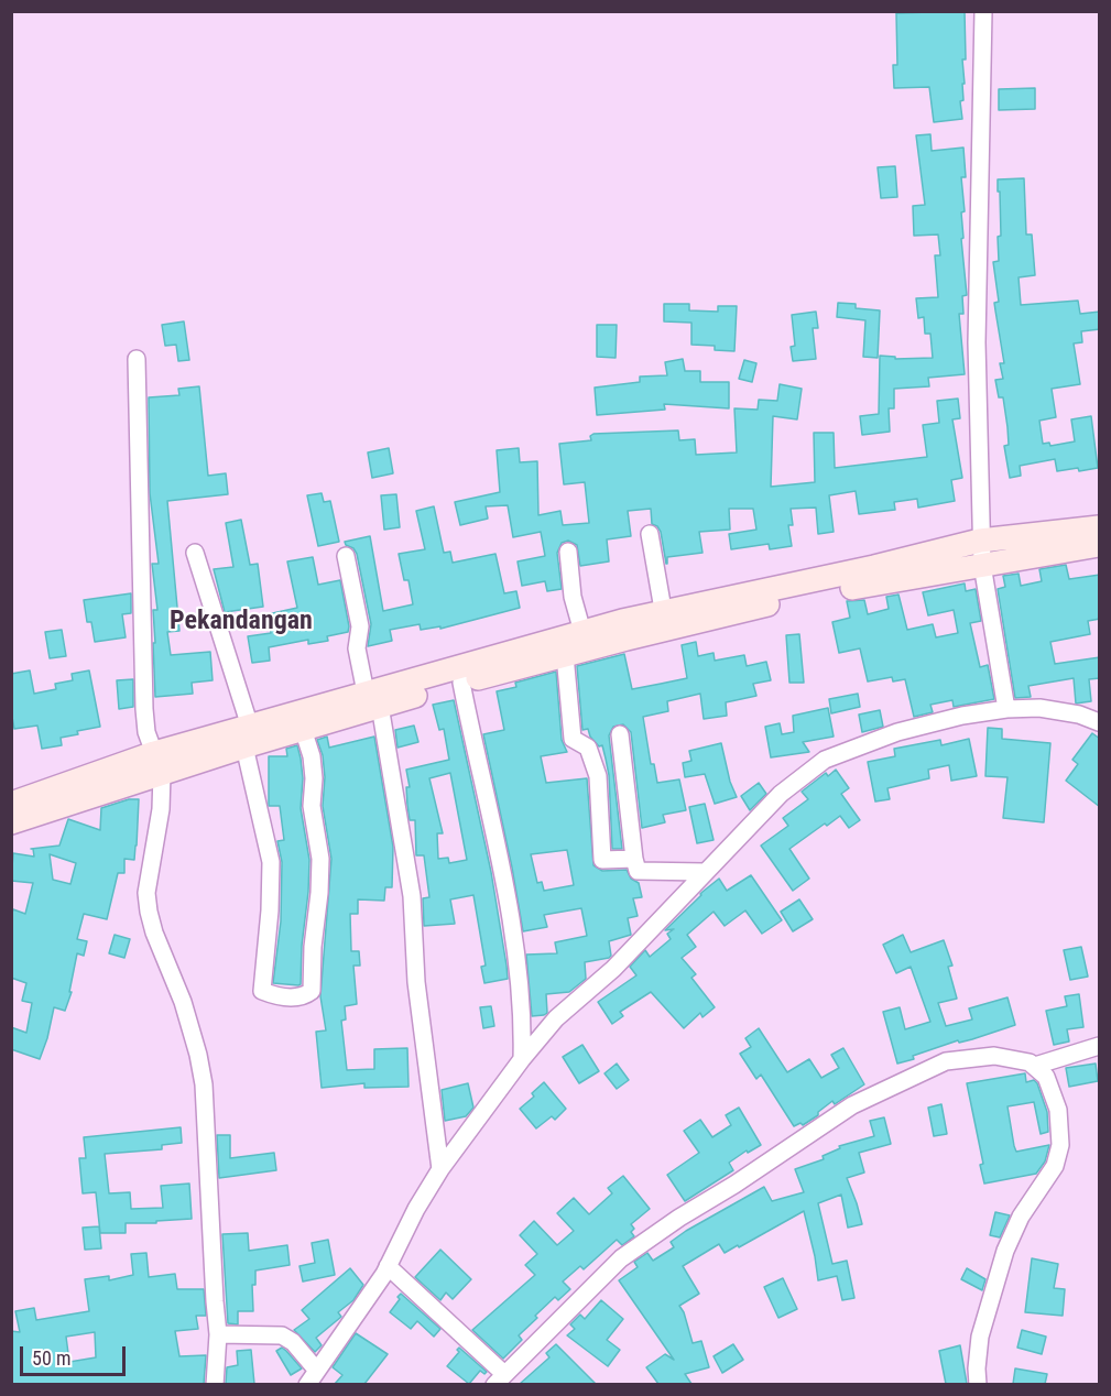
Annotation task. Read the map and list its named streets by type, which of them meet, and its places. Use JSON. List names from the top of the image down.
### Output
{
  "districts": ["Pekandangan"],
  "scale_bar": "50 m"
}
